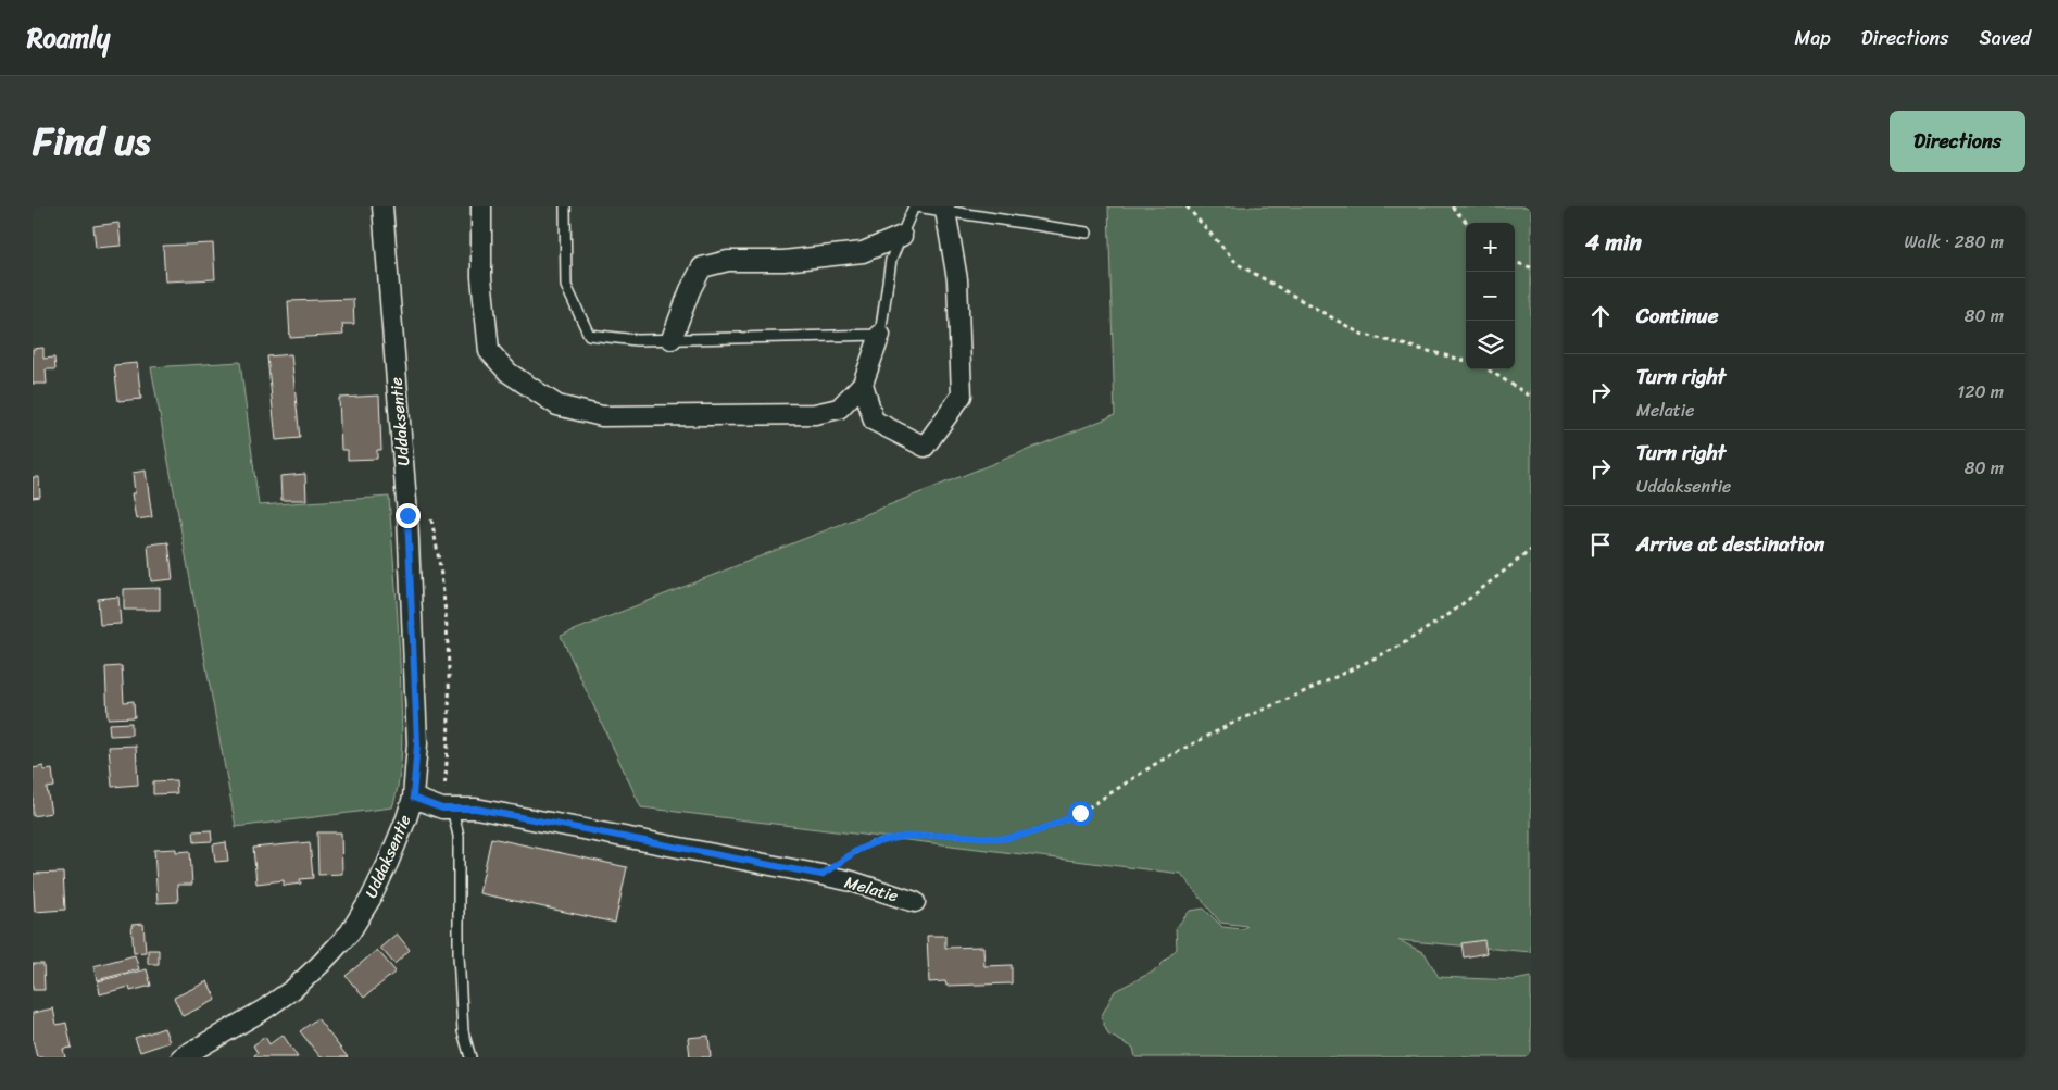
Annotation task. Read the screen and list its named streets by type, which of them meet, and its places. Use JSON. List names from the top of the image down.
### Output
{
  "streets": {
    "street": ["Uddaksentie", "Melatie"]
  },
  "crossings": [
    ["Uddaksentie", "Melatie"]
  ],
  "page": {
    "header": "Roamly",
    "nav": ["Map", "Directions", "Saved"],
    "title": "Find us",
    "buttons": "Directions",
    "heading": ["4 min", "Walk · 280 m"],
    "map_buttons": ["+", "−"],
    "list": [
      ["Continue", "80 m"],
      ["Turn right", "Melatie", "120 m"],
      ["Turn right", "Uddaksentie", "80 m"],
      "Arrive at destination"
    ]
  }
}
